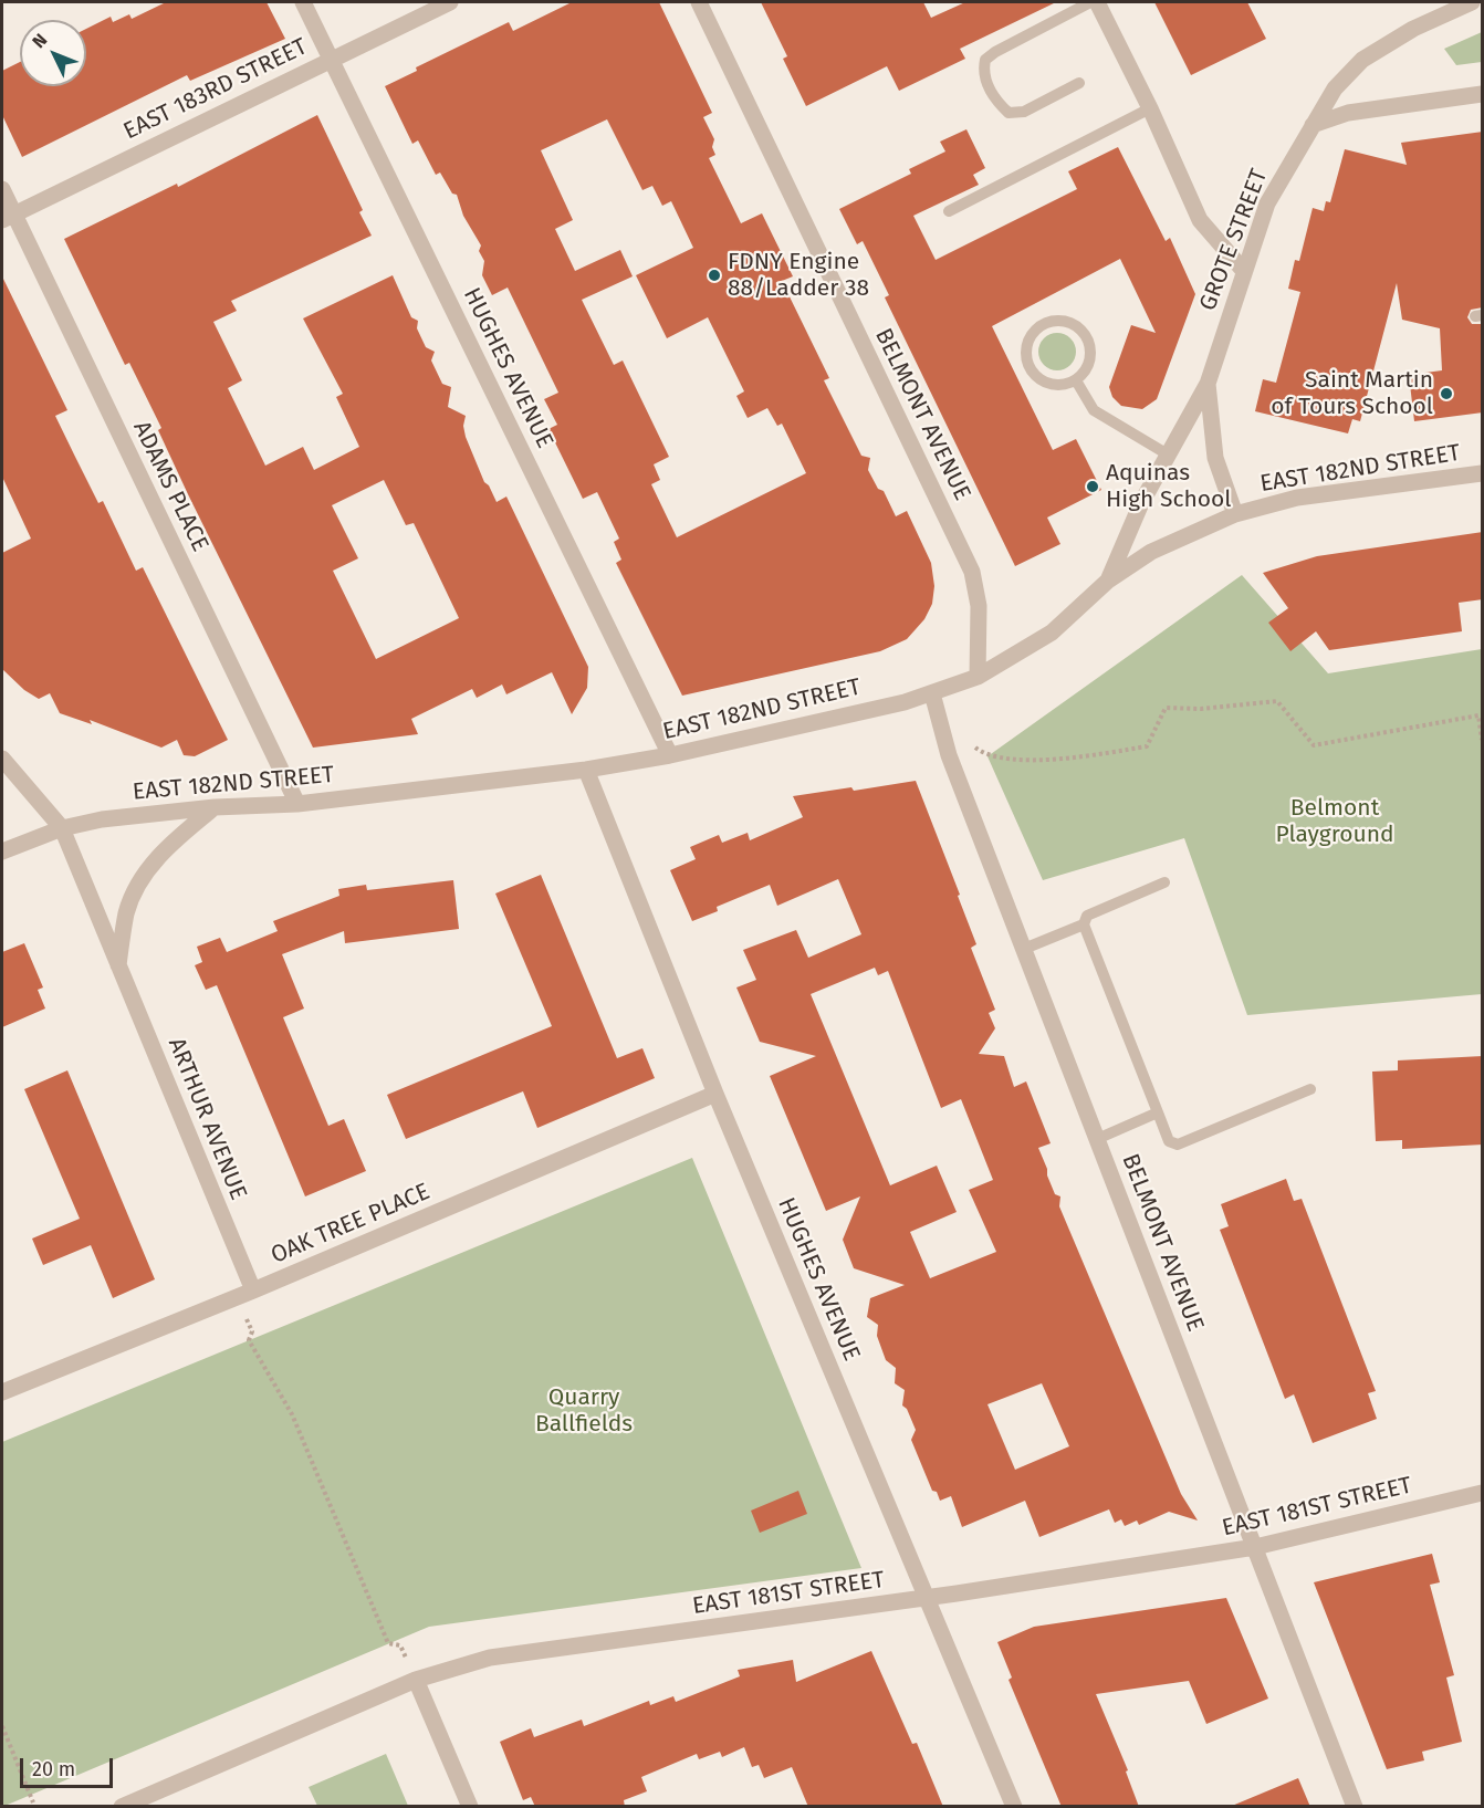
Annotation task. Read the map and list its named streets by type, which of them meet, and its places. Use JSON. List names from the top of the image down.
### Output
{
  "streets": {
    "street": [
      "EAST 183RD STREET",
      "GROTE STREET",
      "HUGHES AVENUE",
      "BELMONT AVENUE",
      "EAST 182ND STREET",
      "ADAMS PLACE",
      "ARTHUR AVENUE",
      "OAK TREE PLACE",
      "EAST 181ST STREET"
    ]
  },
  "crossings": [
    ["EAST 183RD STREET", "HUGHES AVENUE"],
    ["EAST 183RD STREET", "ADAMS PLACE"],
    ["GROTE STREET", "EAST 182ND STREET"],
    ["HUGHES AVENUE", "EAST 182ND STREET"],
    ["HUGHES AVENUE", "OAK TREE PLACE"],
    ["HUGHES AVENUE", "EAST 181ST STREET"],
    ["BELMONT AVENUE", "EAST 182ND STREET"],
    ["BELMONT AVENUE", "EAST 181ST STREET"],
    ["EAST 182ND STREET", "ADAMS PLACE"],
    ["EAST 182ND STREET", "ARTHUR AVENUE"],
    ["ARTHUR AVENUE", "OAK TREE PLACE"]
  ],
  "parks": ["Belmont Playground", "Quarry Ballfields"],
  "places": ["FDNY Engine 88/Ladder 38", "Saint Martin of Tours School", "Aquinas High School"],
  "scale_bar": "20 m",
  "north": "top left"
}
